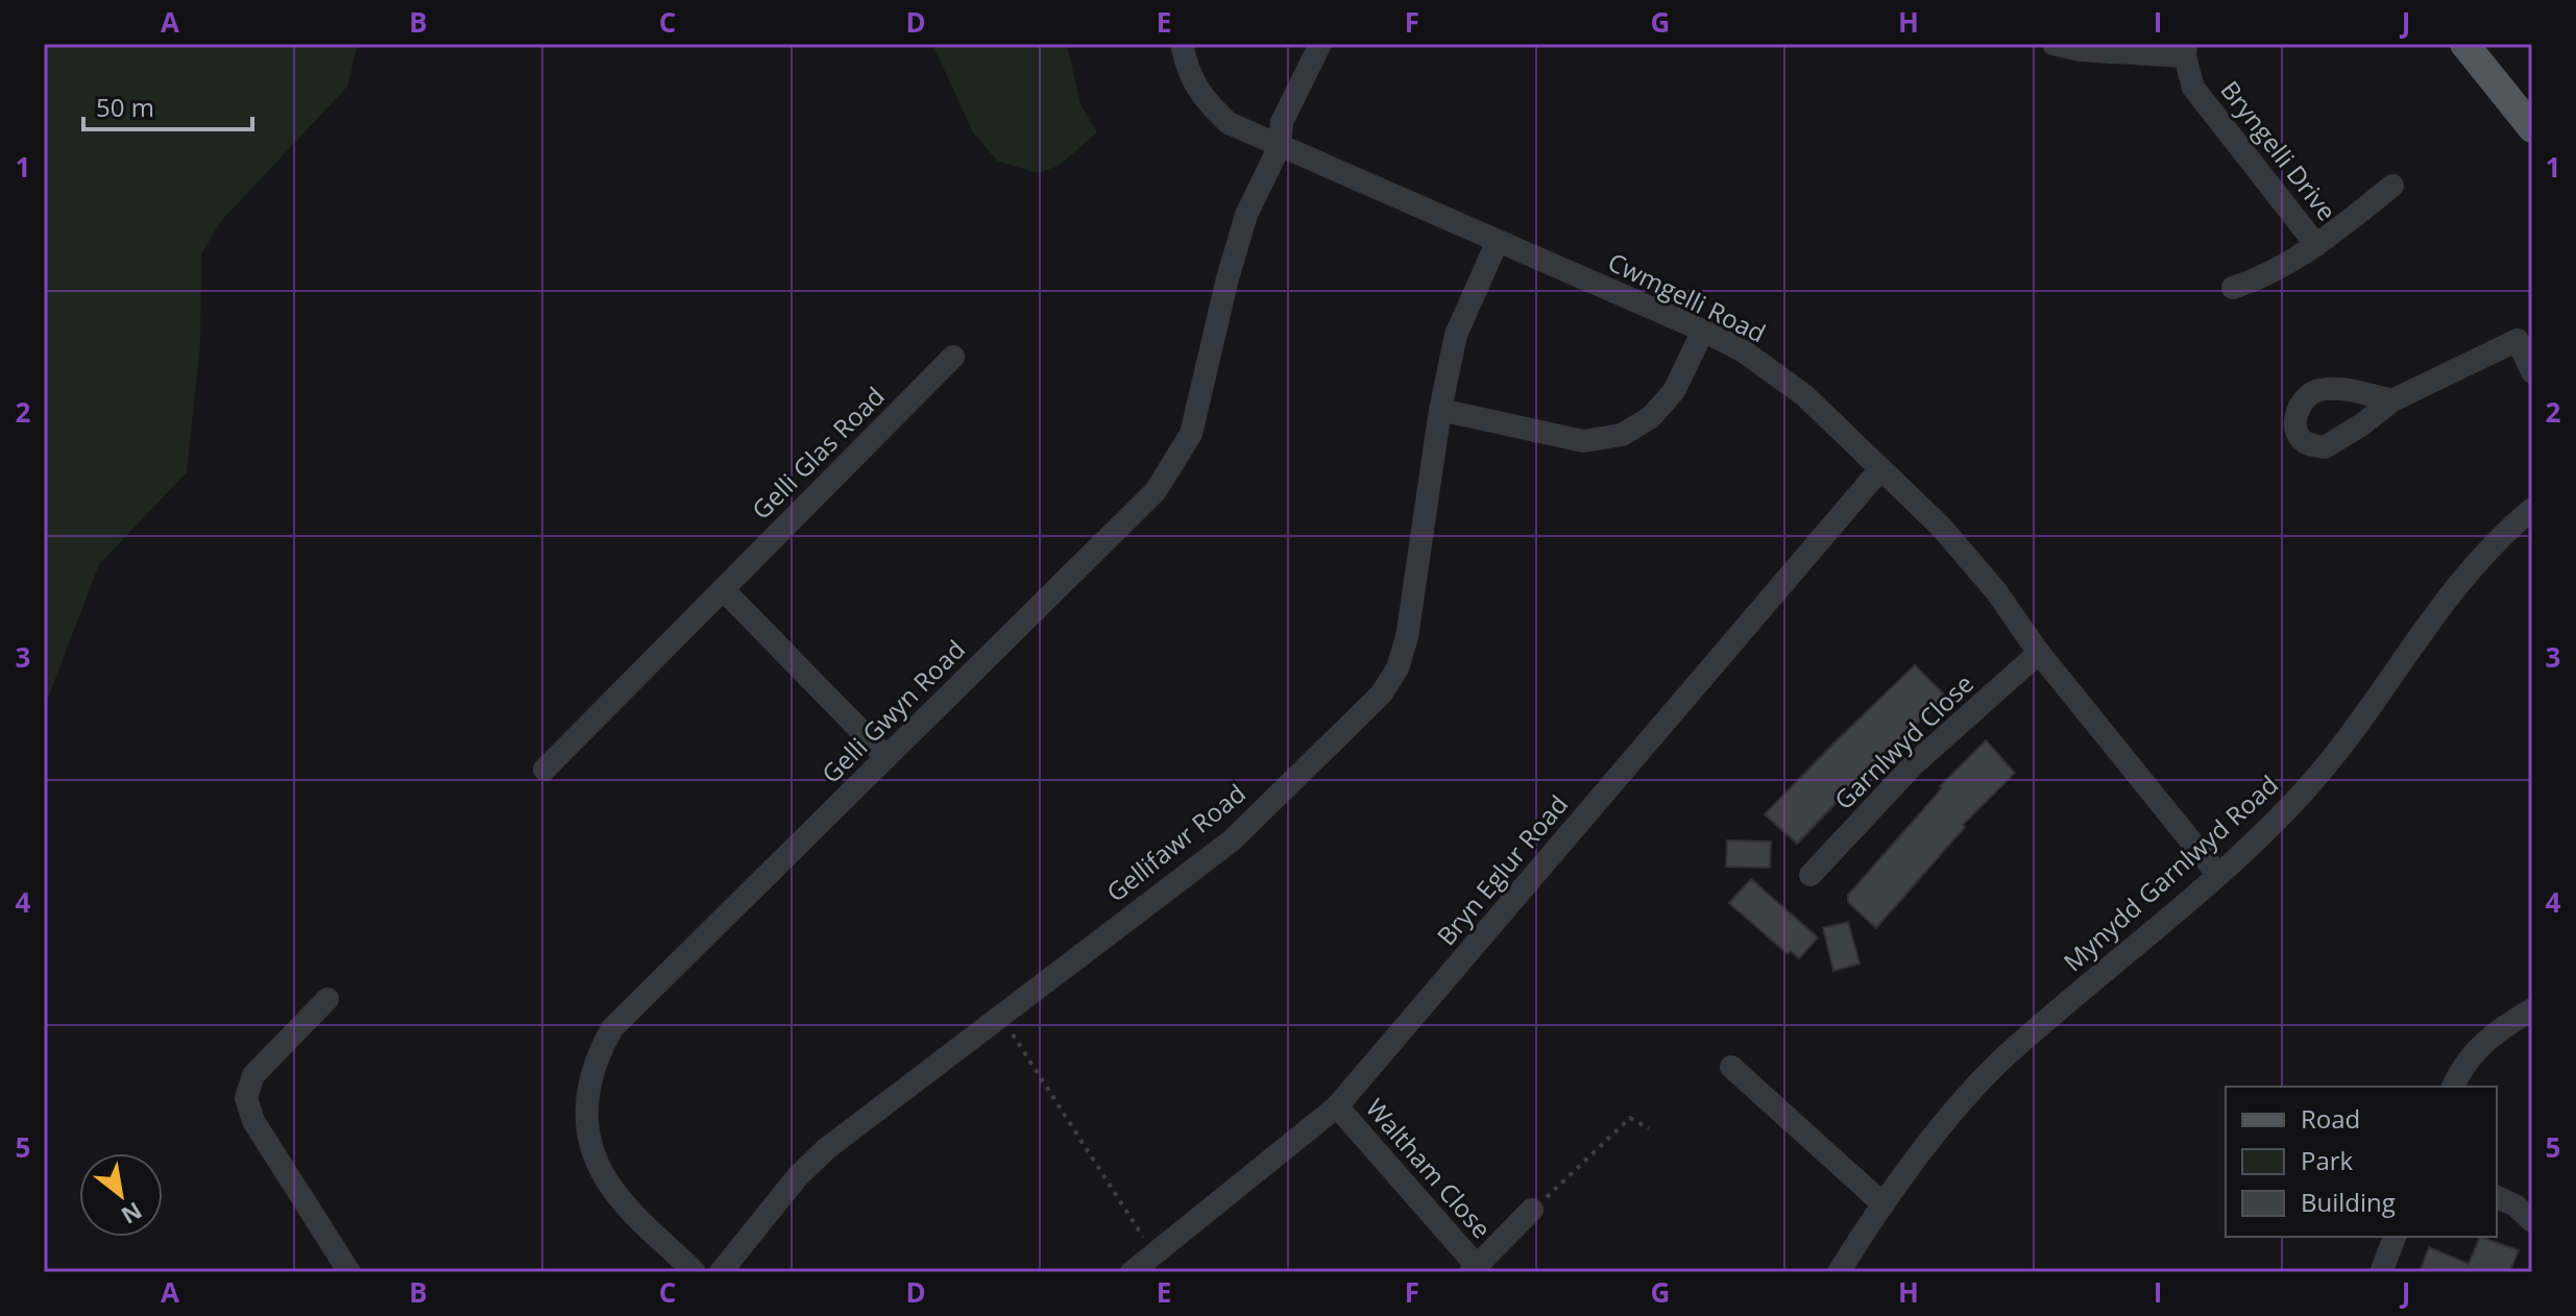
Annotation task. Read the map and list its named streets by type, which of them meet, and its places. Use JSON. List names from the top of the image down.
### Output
{
  "streets": {
    "street": [
      "Bryngelli Drive",
      "Cwmgelli Road",
      "Gelli Glas Road",
      "Gelli Gwyn Road",
      "Garnlwyd Close",
      "Gellifawr Road",
      "Bryn Eglur Road",
      "Mynydd Garnlwyd Road",
      "Waltham Close"
    ]
  },
  "crossings": [
    ["Cwmgelli Road", "Gelli Gwyn Road"],
    ["Cwmgelli Road", "Garnlwyd Close"],
    ["Cwmgelli Road", "Gellifawr Road"],
    ["Cwmgelli Road", "Bryn Eglur Road"],
    ["Cwmgelli Road", "Mynydd Garnlwyd Road"],
    ["Bryn Eglur Road", "Waltham Close"]
  ],
  "legend": ["Road", "Park", "Building"],
  "scale_bar": "50 m",
  "north": "bottom right",
  "grid": {
    "columns": [
      "A",
      "B",
      "C",
      "D",
      "E",
      "F",
      "G",
      "H",
      "I",
      "J"
    ],
    "rows": [
      "1",
      "2",
      "3",
      "4",
      "5"
    ]
  }
}
